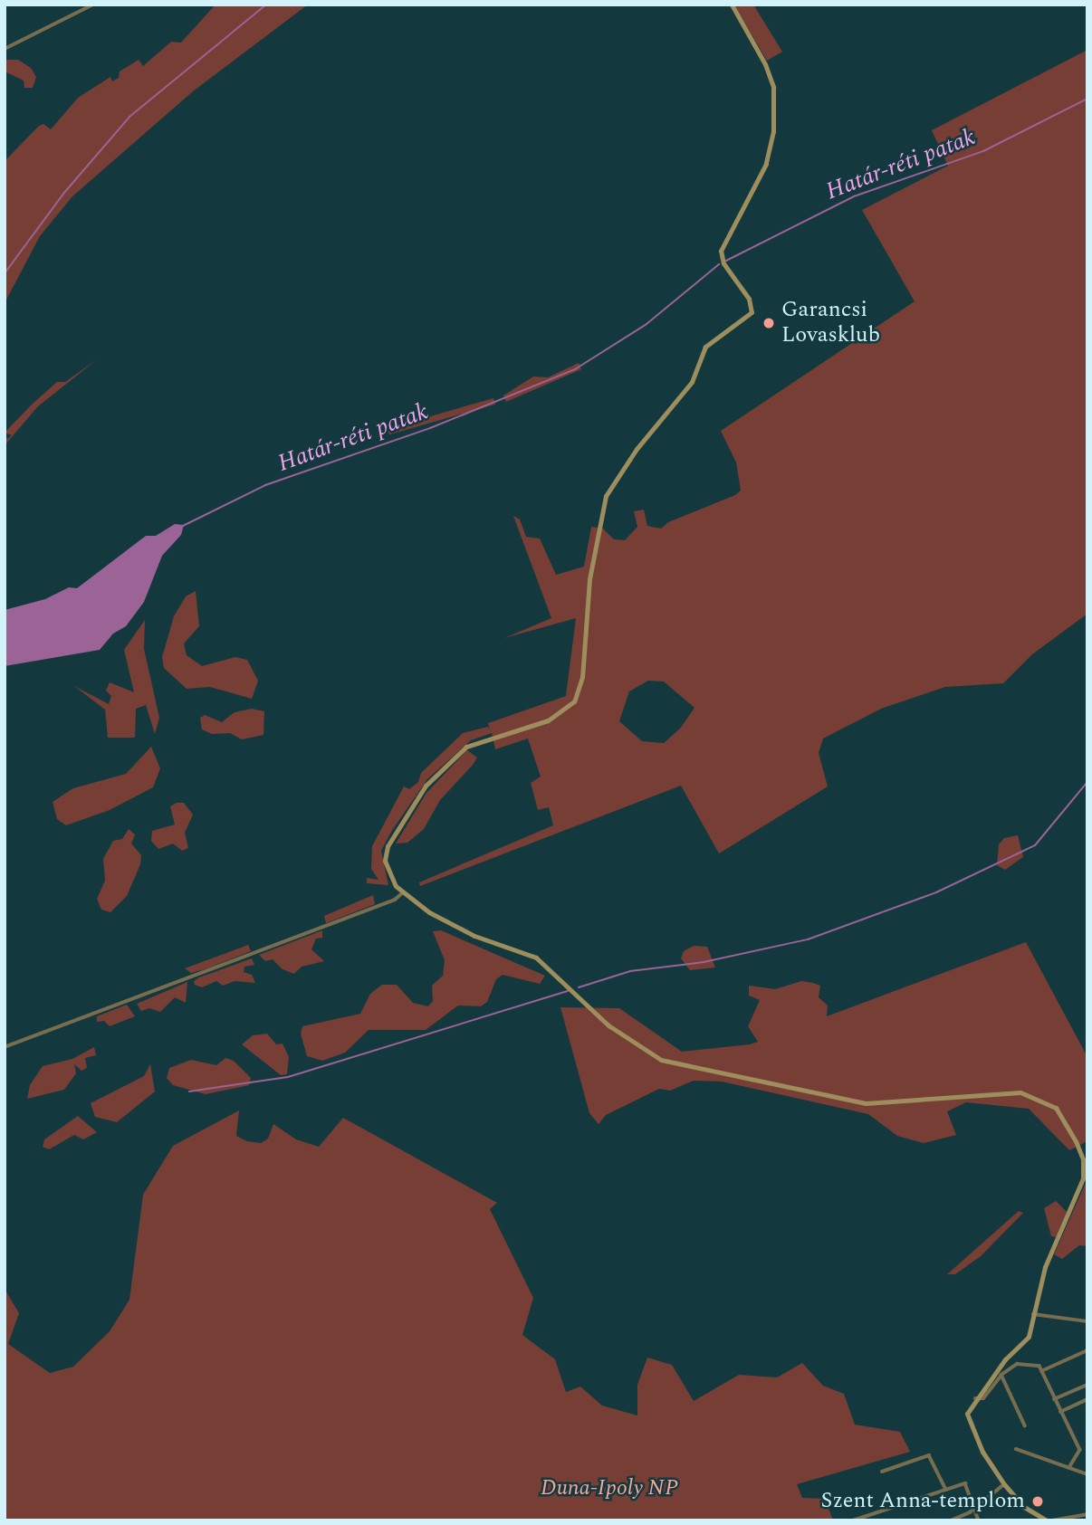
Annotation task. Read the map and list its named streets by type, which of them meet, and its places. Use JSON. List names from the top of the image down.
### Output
{
  "water": ["Határ-réti patak"],
  "parks": ["Duna-Ipoly NP"],
  "places": ["Garancsi Lovasklub", "Szent Anna-templom"]
}
